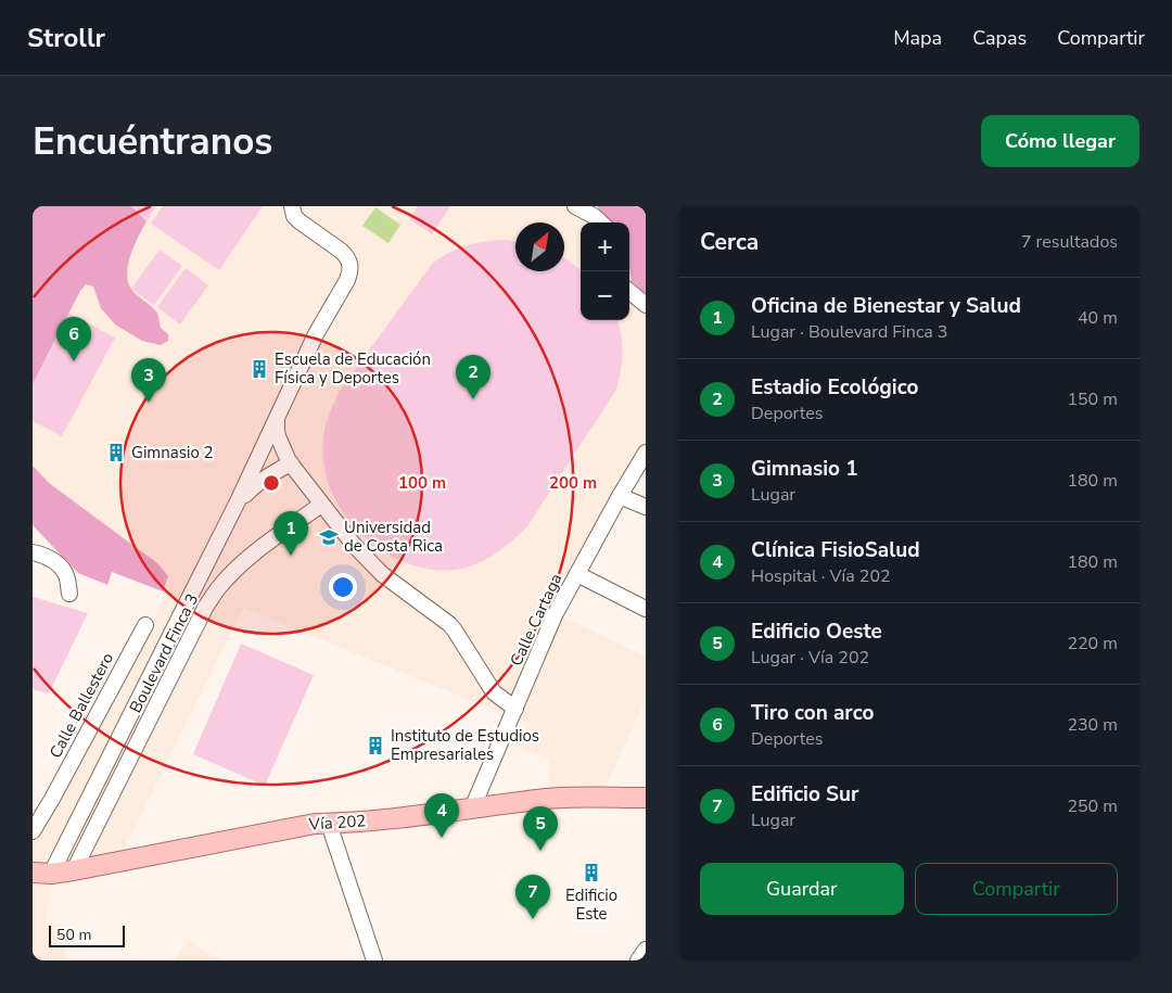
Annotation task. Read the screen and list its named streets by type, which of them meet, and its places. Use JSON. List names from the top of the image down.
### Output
{
  "streets": {
    "main road": ["Vía 202"],
    "street": ["Calle Cartaga", "Boulevard Finca 3", "Calle Ballestero"]
  },
  "crossings": [
    ["Calle Cartaga", "Vía 202"],
    ["Boulevard Finca 3", "Vía 202"]
  ],
  "places": {
    "building": [
      "Escuela de Educación Física y Deportes",
      "Gimnasio 2",
      "Instituto de Estudios Empresariales",
      "Edificio Este"
    ],
    "school or university": ["Universidad de Costa Rica"]
  },
  "scale_bar": "50 m",
  "north": "top right",
  "page": {
    "header": "Strollr",
    "nav": ["Mapa", "Capas", "Compartir"],
    "buttons": [
      "Cómo llegar",
      ["Guardar", "Compartir"]
    ],
    "title": "Encuéntranos",
    "heading": ["Cerca", "7 resultados"],
    "map_buttons": ["+", "−"],
    "list": [
      {
        "mark": "1",
        "name": "Oficina de Bienestar y Salud",
        "note": "Lugar · Boulevard Finca 3",
        "value": "40 m"
      },
      {
        "mark": "2",
        "name": "Estadio Ecológico",
        "note": "Deportes",
        "value": "150 m"
      },
      {
        "mark": "3",
        "name": "Gimnasio 1",
        "note": "Lugar",
        "value": "180 m"
      },
      {
        "mark": "4",
        "name": "Clínica FisioSalud",
        "note": "Hospital · Vía 202",
        "value": "180 m"
      },
      {
        "mark": "5",
        "name": "Edificio Oeste",
        "note": "Lugar · Vía 202",
        "value": "220 m"
      },
      {
        "mark": "6",
        "name": "Tiro con arco",
        "note": "Deportes",
        "value": "230 m"
      },
      {
        "mark": "7",
        "name": "Edificio Sur",
        "note": "Lugar",
        "value": "250 m"
      }
    ],
    "pins": [
      "6",
      "2",
      "3",
      "1",
      "4",
      "5",
      "7"
    ],
    "scale": "50 m"
  },
  "rings": ["100 m", "200 m"]
}
